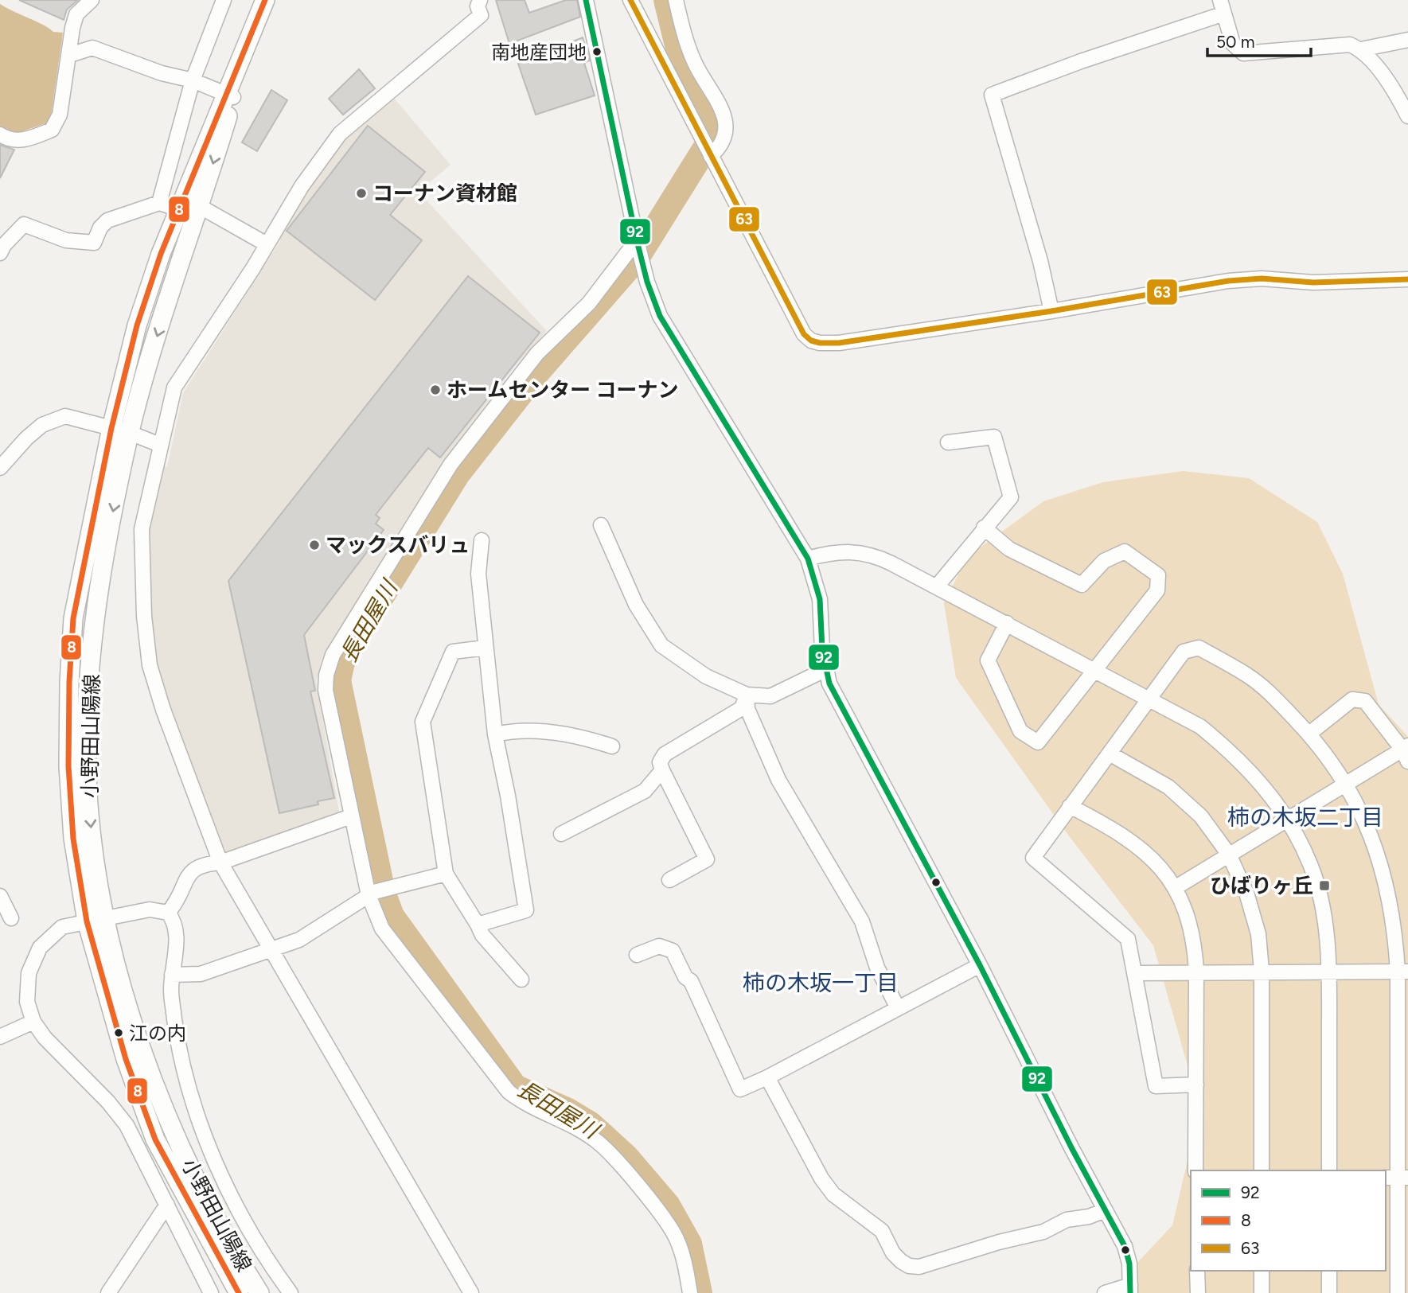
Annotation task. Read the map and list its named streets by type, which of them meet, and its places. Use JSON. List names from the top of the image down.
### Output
{
  "streets": {
    "main road": ["小野田山陽線"]
  },
  "districts": ["柿の木坂二丁目", "柿の木坂一丁目"],
  "water": ["長田屋川"],
  "places": {
    "other": [
      "南地産団地",
      "コーナン資材館",
      "ホームセンター コーナン",
      "マックスバリュ",
      "江の内"
    ],
    "transit": ["ひばりヶ丘"]
  },
  "lines": ["transit line 92", "transit line 8", "transit line 63"],
  "legend": ["92", "8", "63"],
  "scale_bar": "50 m"
}
